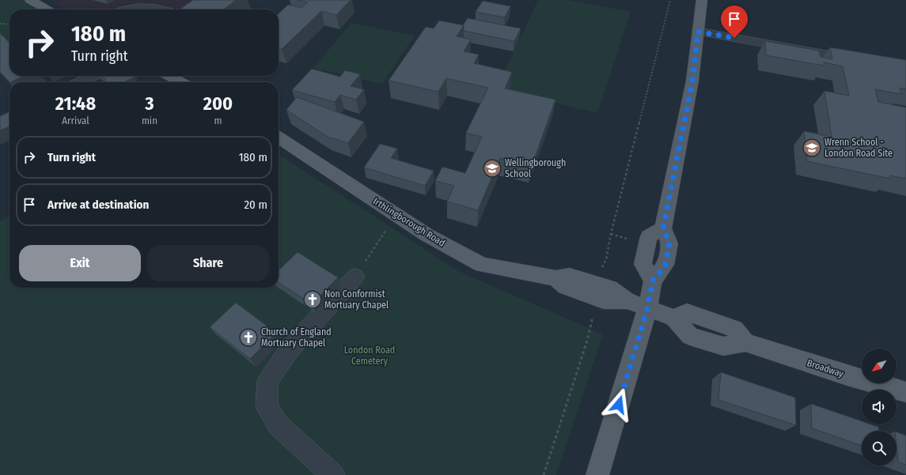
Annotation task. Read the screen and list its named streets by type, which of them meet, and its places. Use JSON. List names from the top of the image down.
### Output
{
  "streets": {
    "main road": ["Irthlingborough Road", "Broadway"]
  },
  "crossings": [
    ["Irthlingborough Road", "Broadway"]
  ],
  "parks": ["London Road Cemetery"],
  "places": {
    "school or university": ["Wrenn School - London Road Site", "Wellingborough School"],
    "church": ["Non Conformist Mortuary Chapel", "Church of England Mortuary Chapel"]
  },
  "north": "bottom left",
  "page": {
    "turn": ["180 m", "Turn right"],
    "eta": [
      "21:48",
      "Arrival",
      "3",
      "min",
      "200",
      "m"
    ],
    "list": [
      {
        "name": "Turn right",
        "value": "180 m"
      },
      {
        "name": "Arrive at destination",
        "value": "20 m"
      }
    ],
    "buttons": ["Exit", "Share"]
  }
}
